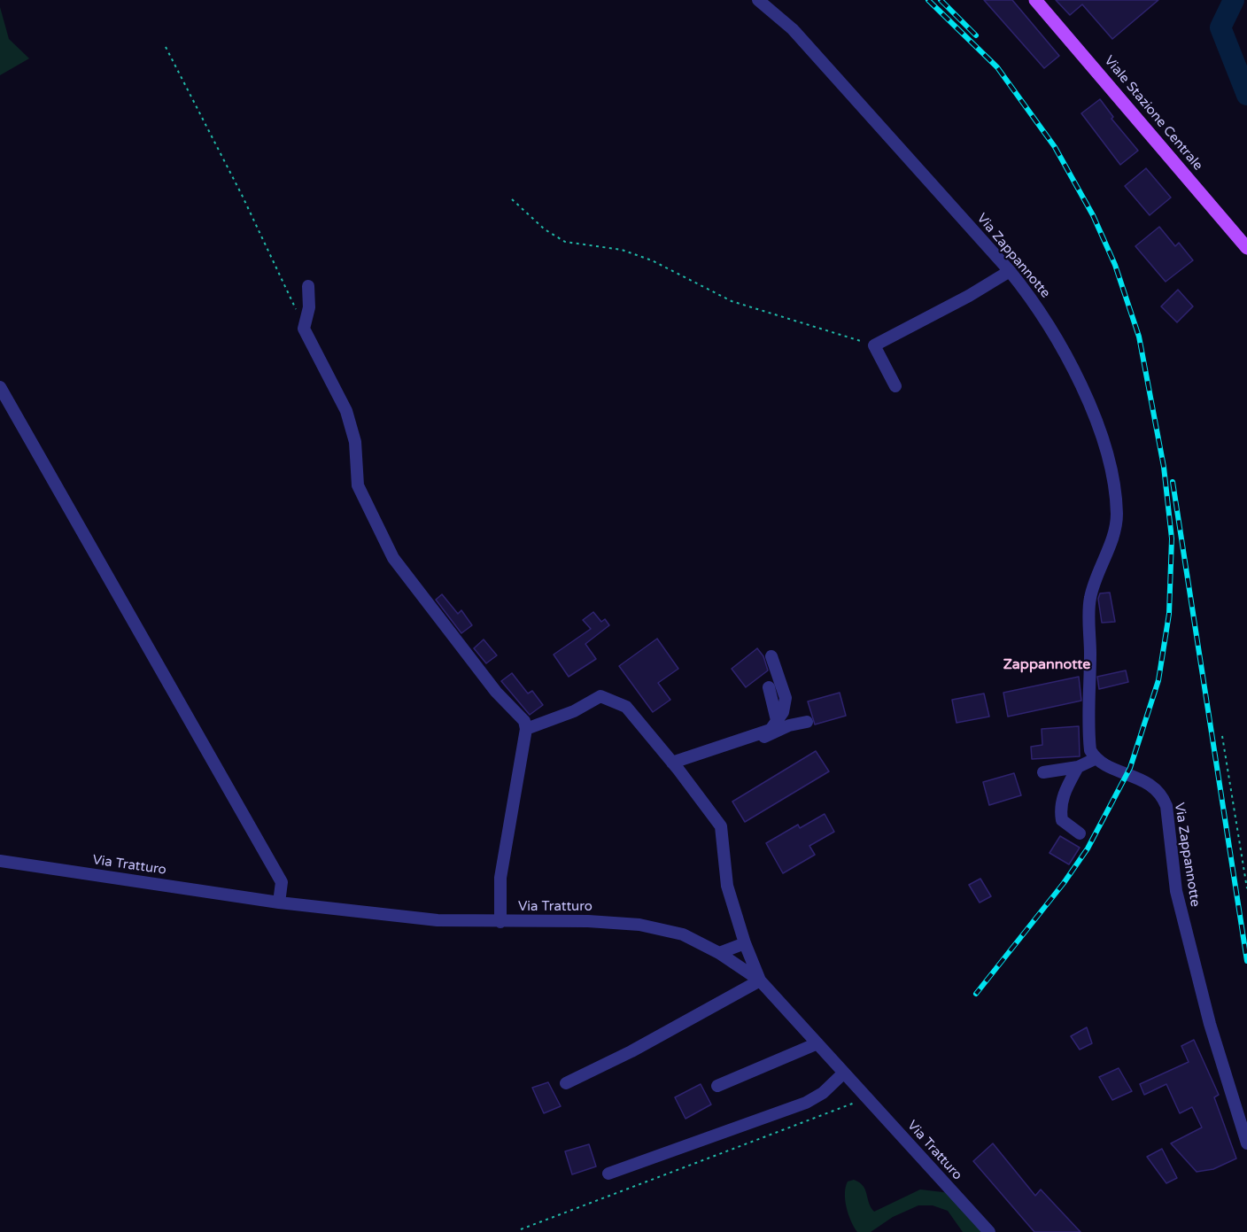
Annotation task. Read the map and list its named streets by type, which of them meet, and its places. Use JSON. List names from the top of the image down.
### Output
{
  "streets": {
    "main road": ["Viale Stazione Centrale"],
    "street": ["Via Zappannotte", "Via Tratturo"]
  },
  "districts": ["Zappannotte"]
}
